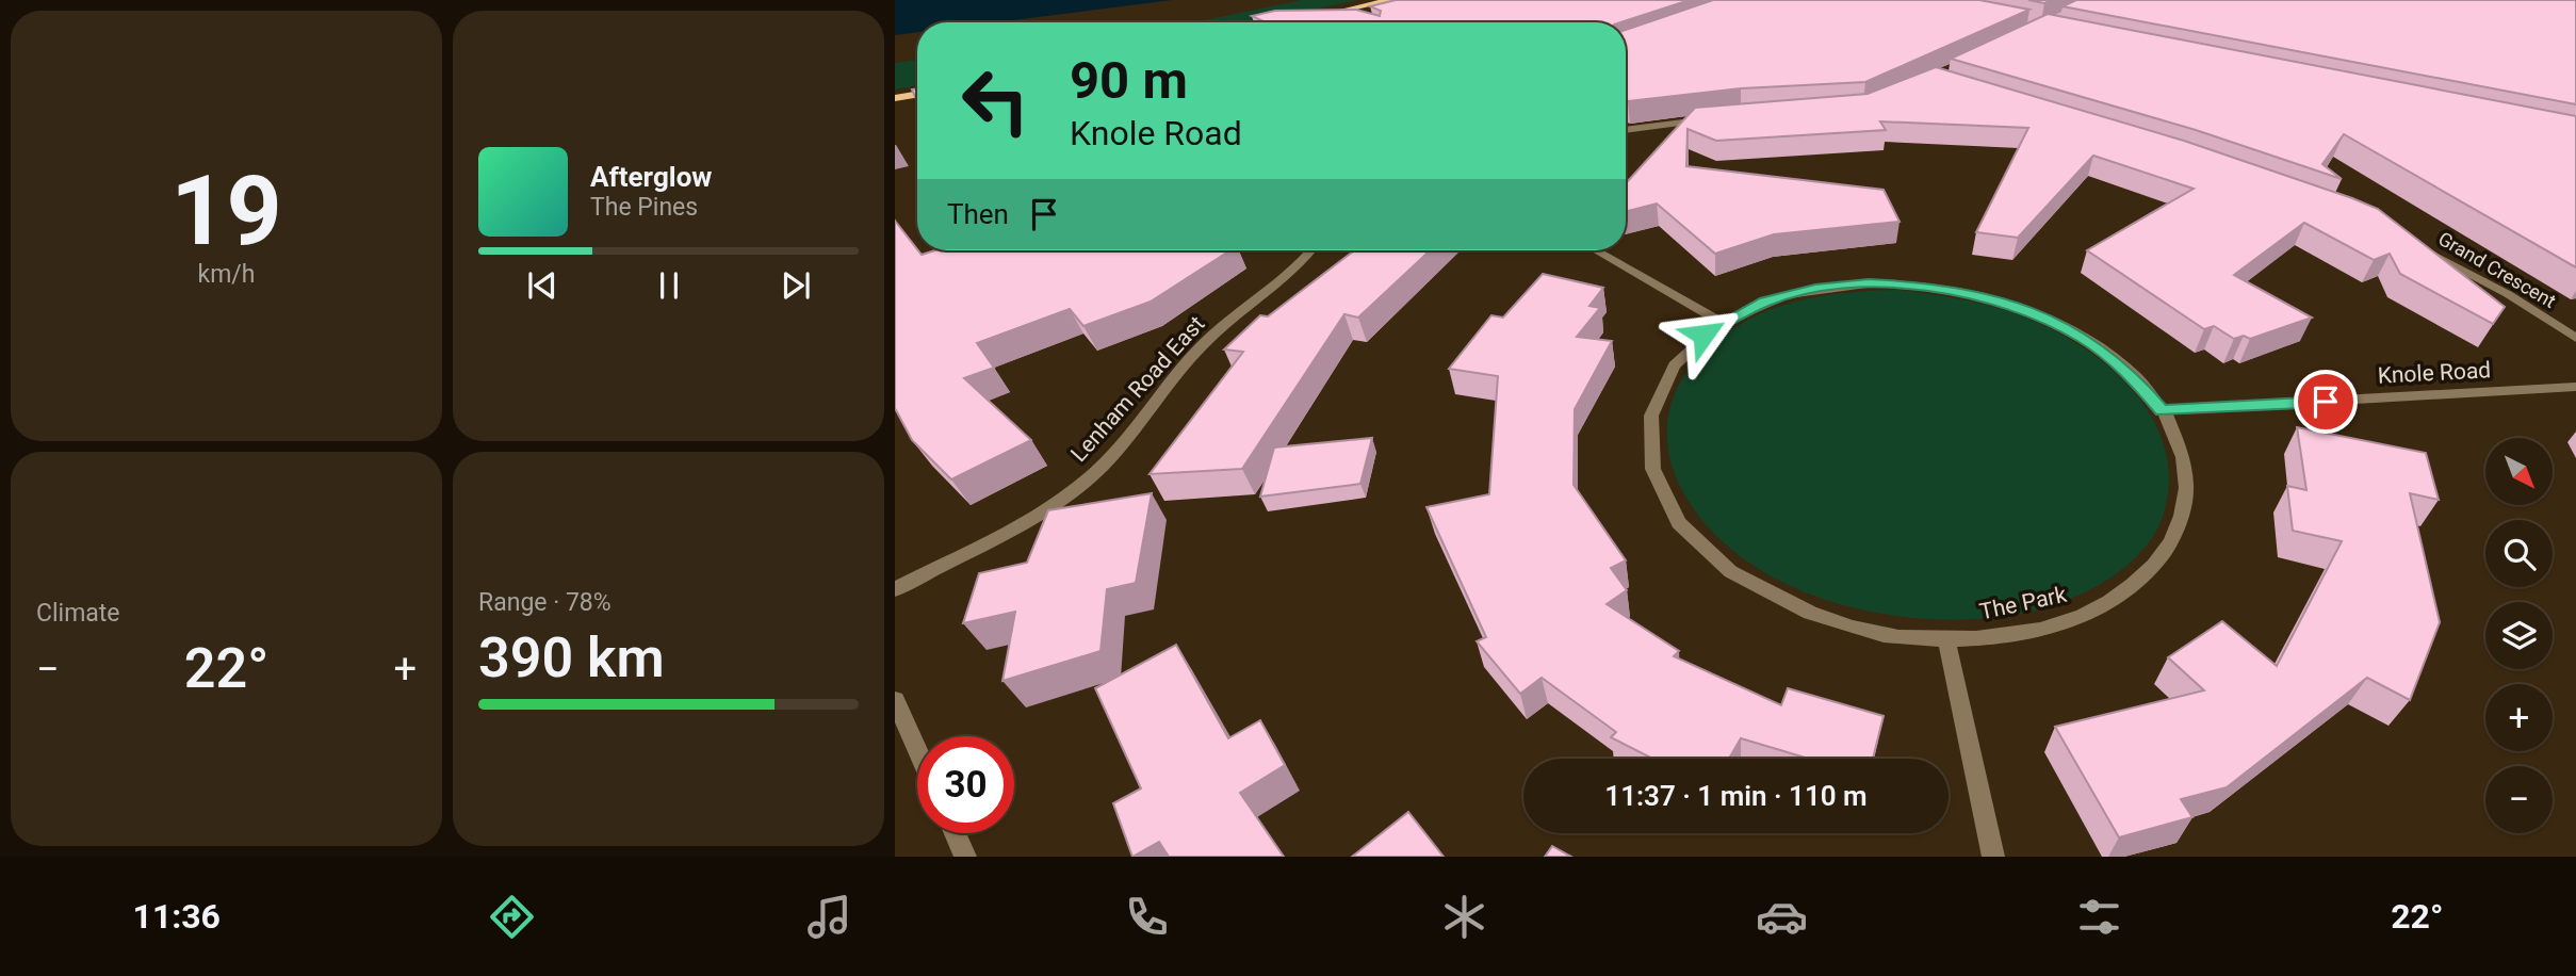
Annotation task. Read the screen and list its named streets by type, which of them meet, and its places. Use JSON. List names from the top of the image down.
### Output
{
  "streets": {
    "street": [
      "Grand Crescent",
      "Knole Road",
      "Lenham Road East",
      "The Park"
    ]
  },
  "crossings": [
    ["Knole Road", "The Park"]
  ],
  "north": "bottom right",
  "page": {
    "tile": [
      ["19", "km/h"],
      "Climate",
      ["Range · 78%", "390 km"]
    ],
    "turn": ["90 m", "Knole Road"],
    "song": ["Afterglow", "The Pines"],
    "then": "Then",
    "map_buttons": ["+", "−"],
    "heat": ["−", "22°", "+"],
    "limit": "30",
    "trip": "11:37 · 1 min · 110 m",
    "tabs": ["11:36", "22°"]
  }
}
